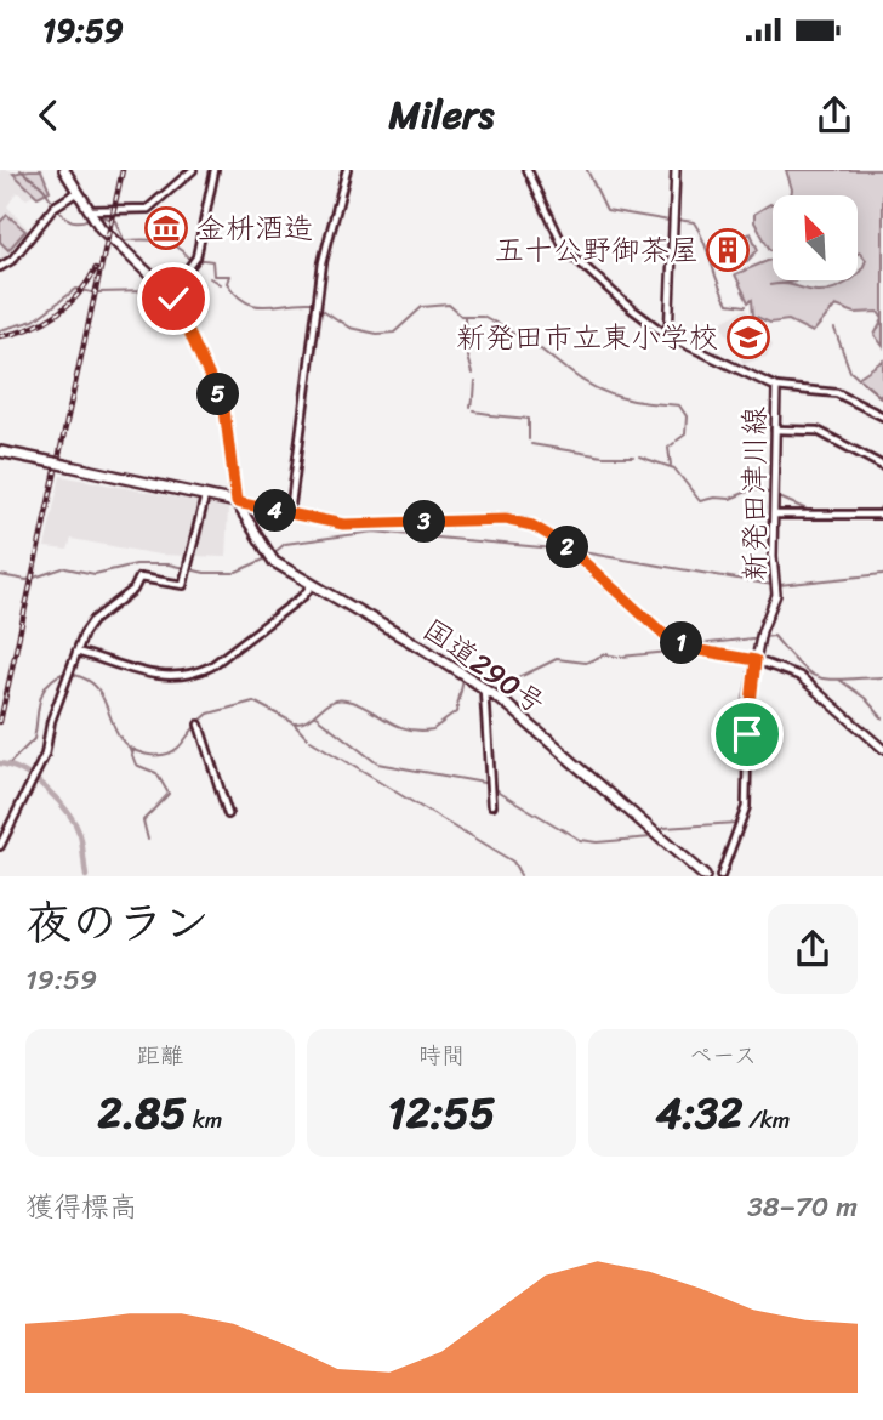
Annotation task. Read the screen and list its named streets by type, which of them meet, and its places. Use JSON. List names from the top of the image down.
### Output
{
  "streets": {
    "highway": ["国道290号"],
    "main road": ["新発田津川線"]
  },
  "places": {
    "museum": ["金枡酒造"],
    "building": ["五十公野御茶屋"],
    "school or university": ["新発田市立東小学校"]
  },
  "north": "top left",
  "page": {
    "status": "19:59",
    "header": "Milers",
    "pins": [
      "5",
      "4",
      "3",
      "2",
      "1"
    ],
    "heading": ["夜のラン", "19:59"],
    "stats": [
      ["距離", "2.85 km"],
      ["時間", "12:55"],
      ["ペース", "4:32 /km"]
    ],
    "chart": ["獲得標高", "38–70 m"]
  }
}
